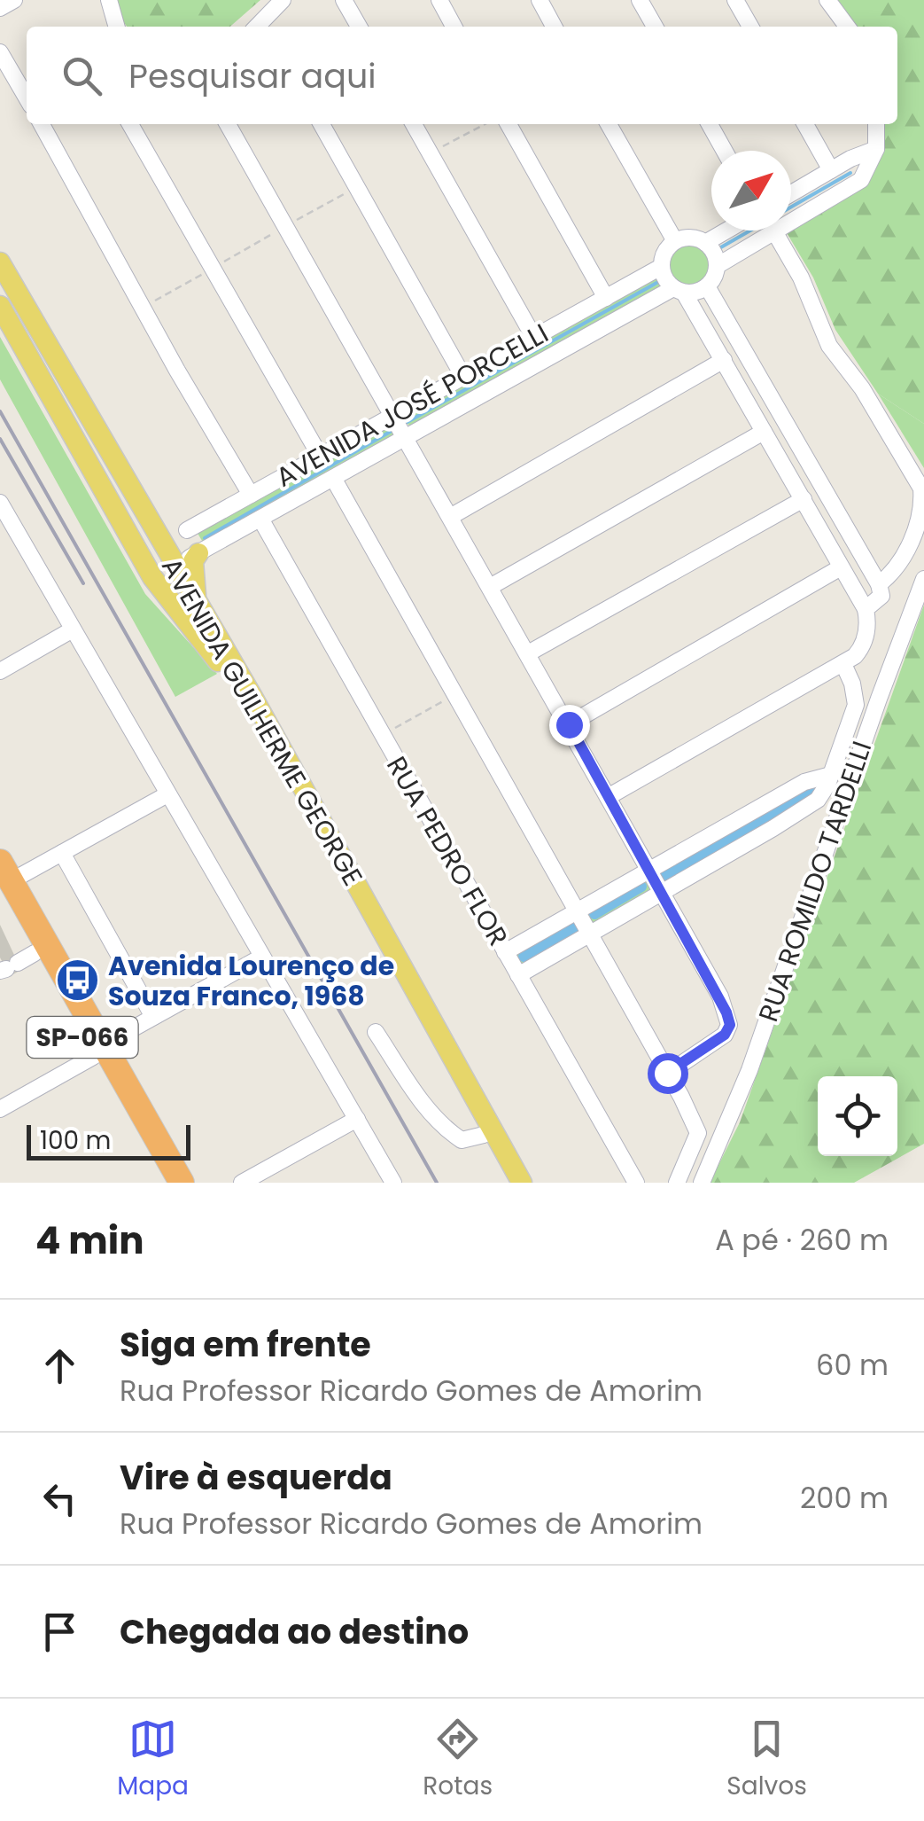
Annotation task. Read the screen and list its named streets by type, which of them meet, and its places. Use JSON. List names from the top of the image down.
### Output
{
  "streets": {
    "highway": ["SP-066"],
    "main road": ["AVENIDA GUILHERME GEORGE"],
    "street": ["AVENIDA JOSÉ PORCELLI", "RUA PEDRO FLOR", "RUA ROMILDO TARDELLI"]
  },
  "crossings": [
    ["AVENIDA JOSÉ PORCELLI", "AVENIDA GUILHERME GEORGE"],
    ["AVENIDA JOSÉ PORCELLI", "RUA PEDRO FLOR"]
  ],
  "places": {
    "bus stop": ["Avenida Lourenço de Souza Franco, 1968"]
  },
  "scale_bar": "100 m",
  "north": "top right",
  "page": {
    "search": "Pesquisar aqui",
    "scale": "100 m",
    "heading": ["4 min", "A pé · 260 m"],
    "list": [
      ["Siga em frente", "Rua Professor Ricardo Gomes de Amorim", "60 m"],
      ["Vire à esquerda", "Rua Professor Ricardo Gomes de Amorim", "200 m"],
      "Chegada ao destino"
    ],
    "nav": ["Mapa", "Rotas", "Salvos"]
  }
}
